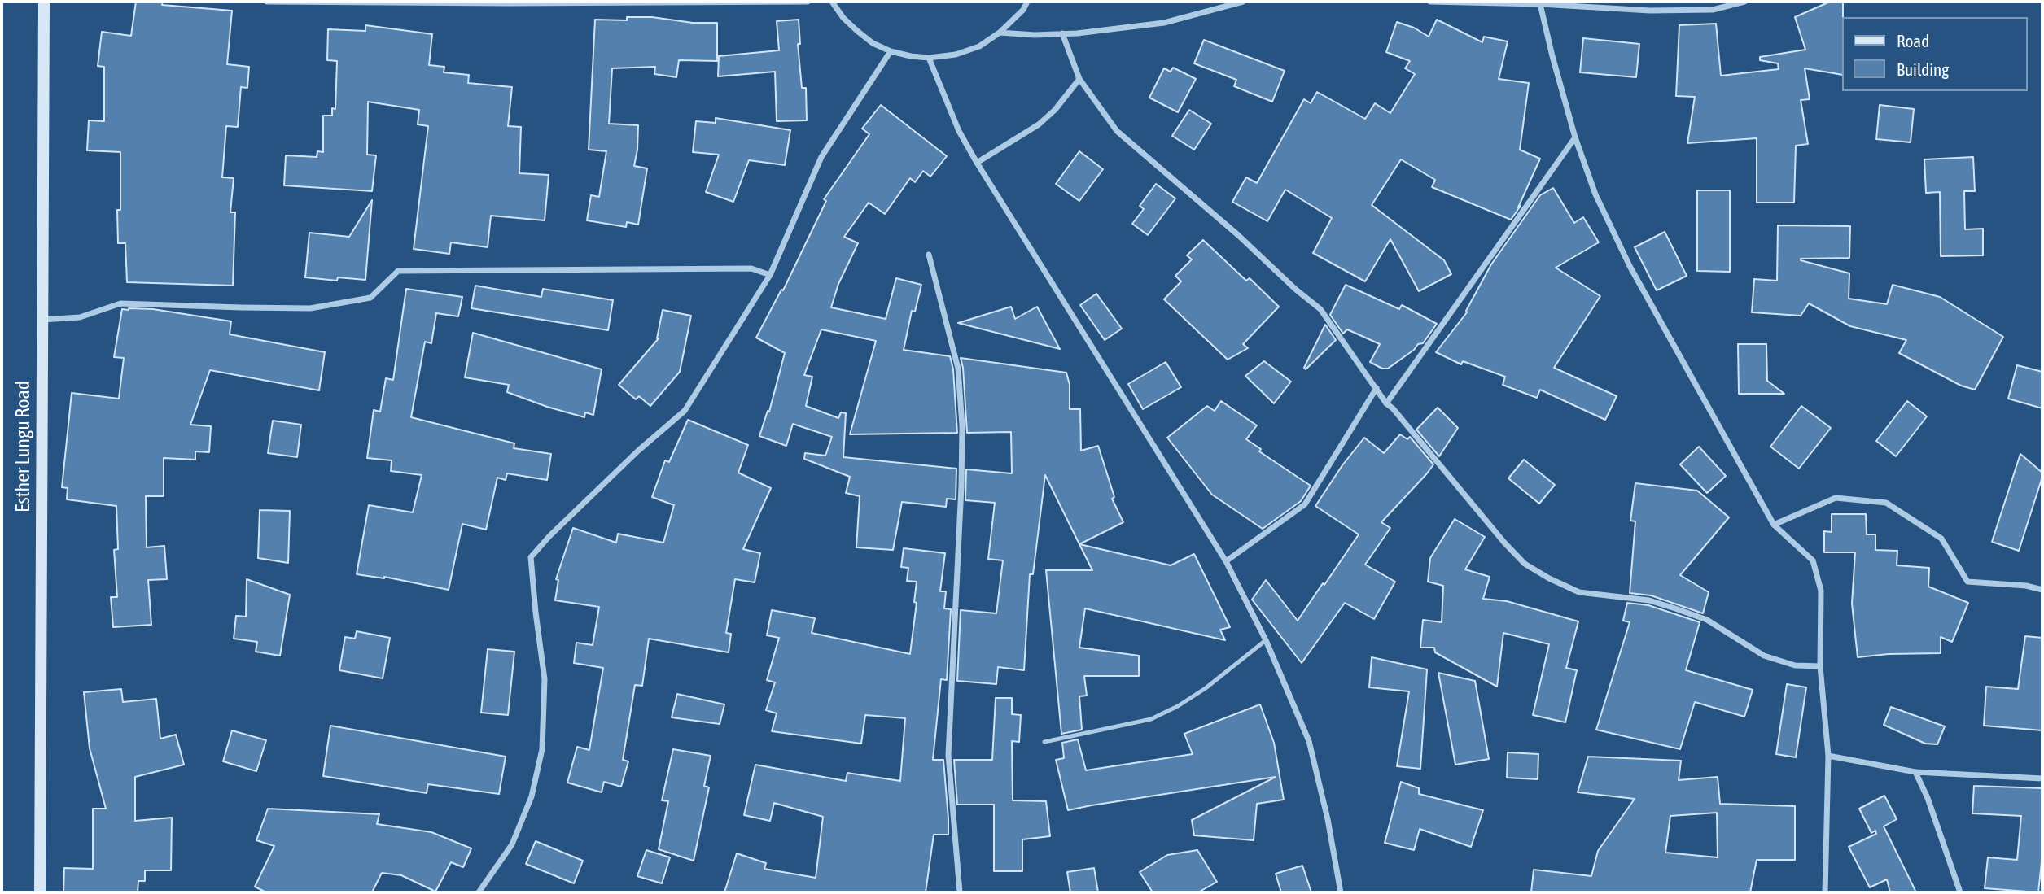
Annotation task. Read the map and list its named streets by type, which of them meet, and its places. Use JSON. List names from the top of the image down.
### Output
{
  "streets": {
    "street": ["Esther Lungu Road"]
  },
  "legend": ["Road", "Building"]
}
